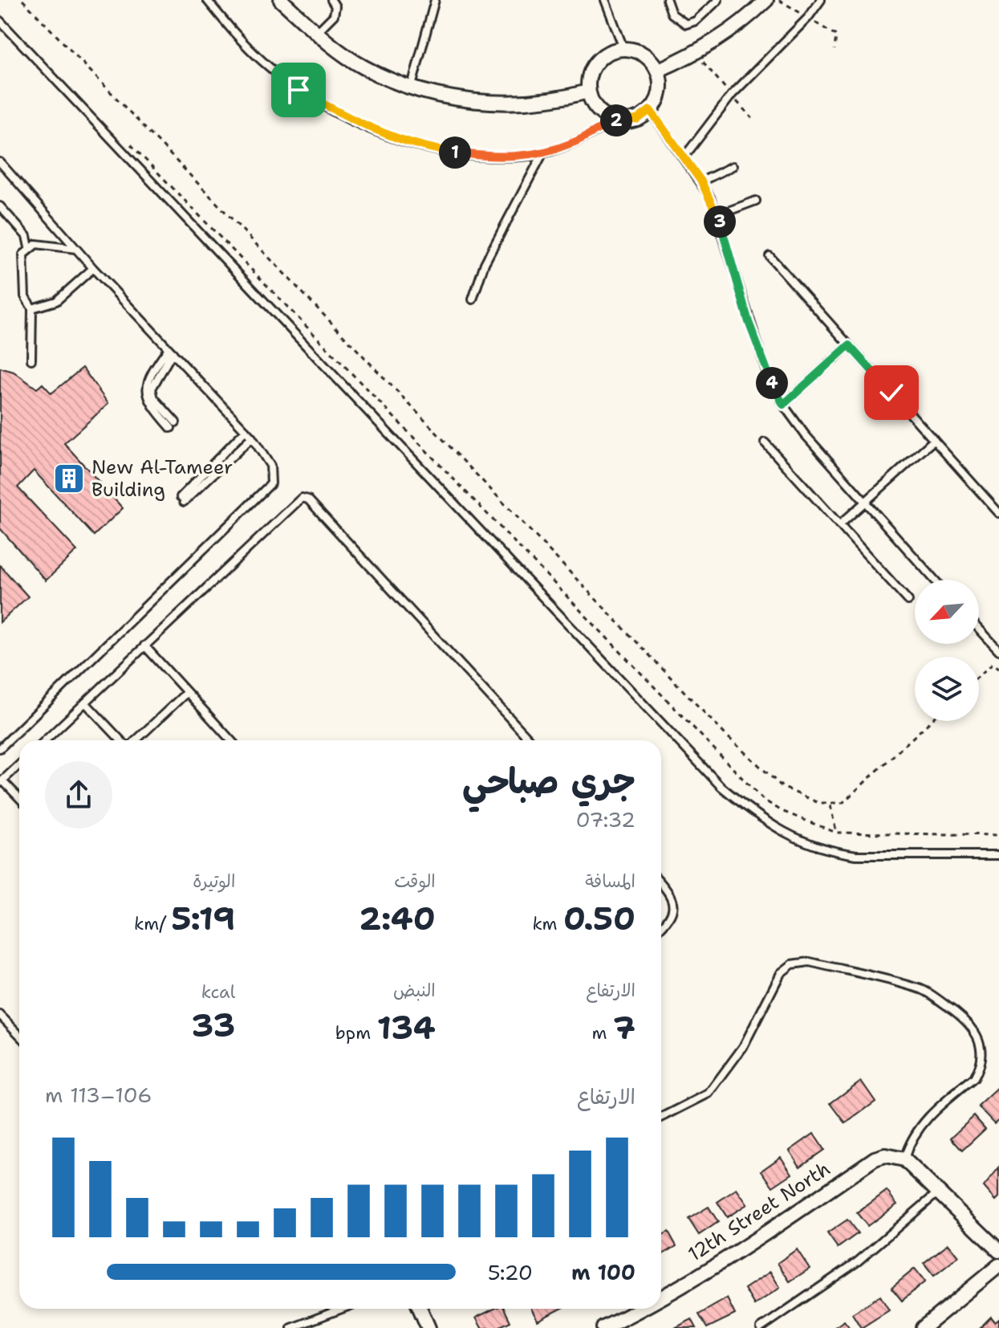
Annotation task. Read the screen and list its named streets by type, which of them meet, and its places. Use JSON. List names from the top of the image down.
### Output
{
  "streets": {
    "street": ["12th Street North"]
  },
  "places": {
    "building": ["New Al-Tameer Building"]
  },
  "north": "bottom left",
  "page": {
    "pins": [
      "2",
      "1",
      "3",
      "4"
    ],
    "heading": ["جري صباحي", "07:32"],
    "stats": [
      ["المسافة", "0.50 km"],
      ["الوقت", "2:40"],
      ["الوتيرة", "5:19 /km"],
      ["الارتفاع", "7 m"],
      ["النبض", "134 bpm"],
      ["kcal", "33"]
    ],
    "chart": ["الارتفاع", "106–113 m"],
    "list": [
      {
        "name": "100 m",
        "note": "5:20"
      }
    ]
  }
}
